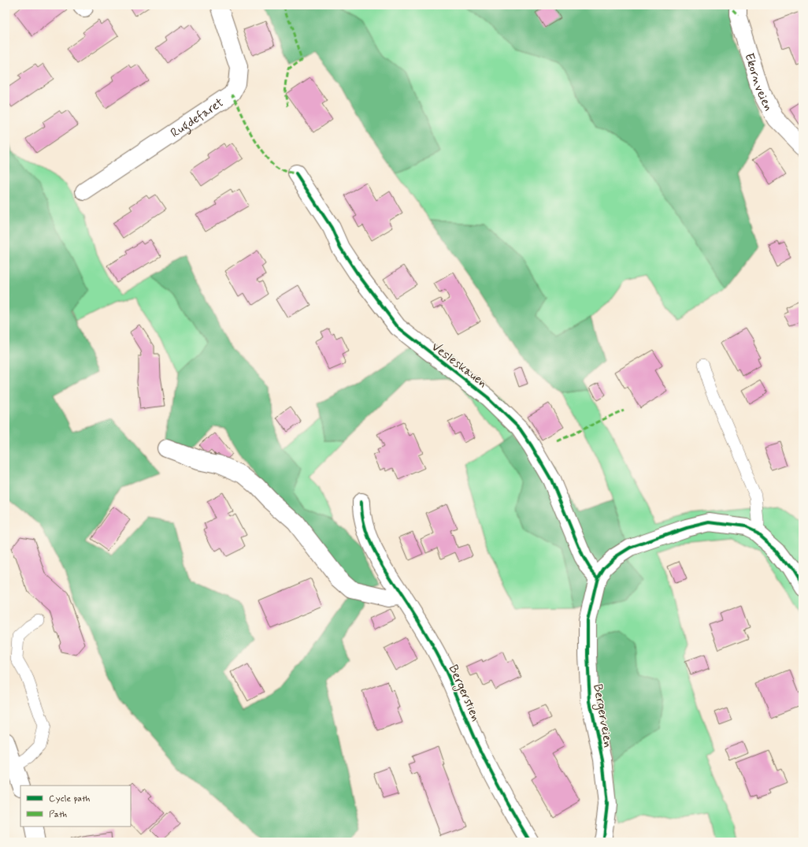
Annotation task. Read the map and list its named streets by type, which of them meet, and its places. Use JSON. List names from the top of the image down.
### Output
{
  "streets": {
    "street": [
      "Ekornveien",
      "Rugdefaret",
      "Vesleskauen",
      "Bergerstien",
      "Bergerveien"
    ]
  },
  "crossings": [
    ["Vesleskauen", "Bergerveien"]
  ],
  "legend": ["Cycle path", "Path"]
}
